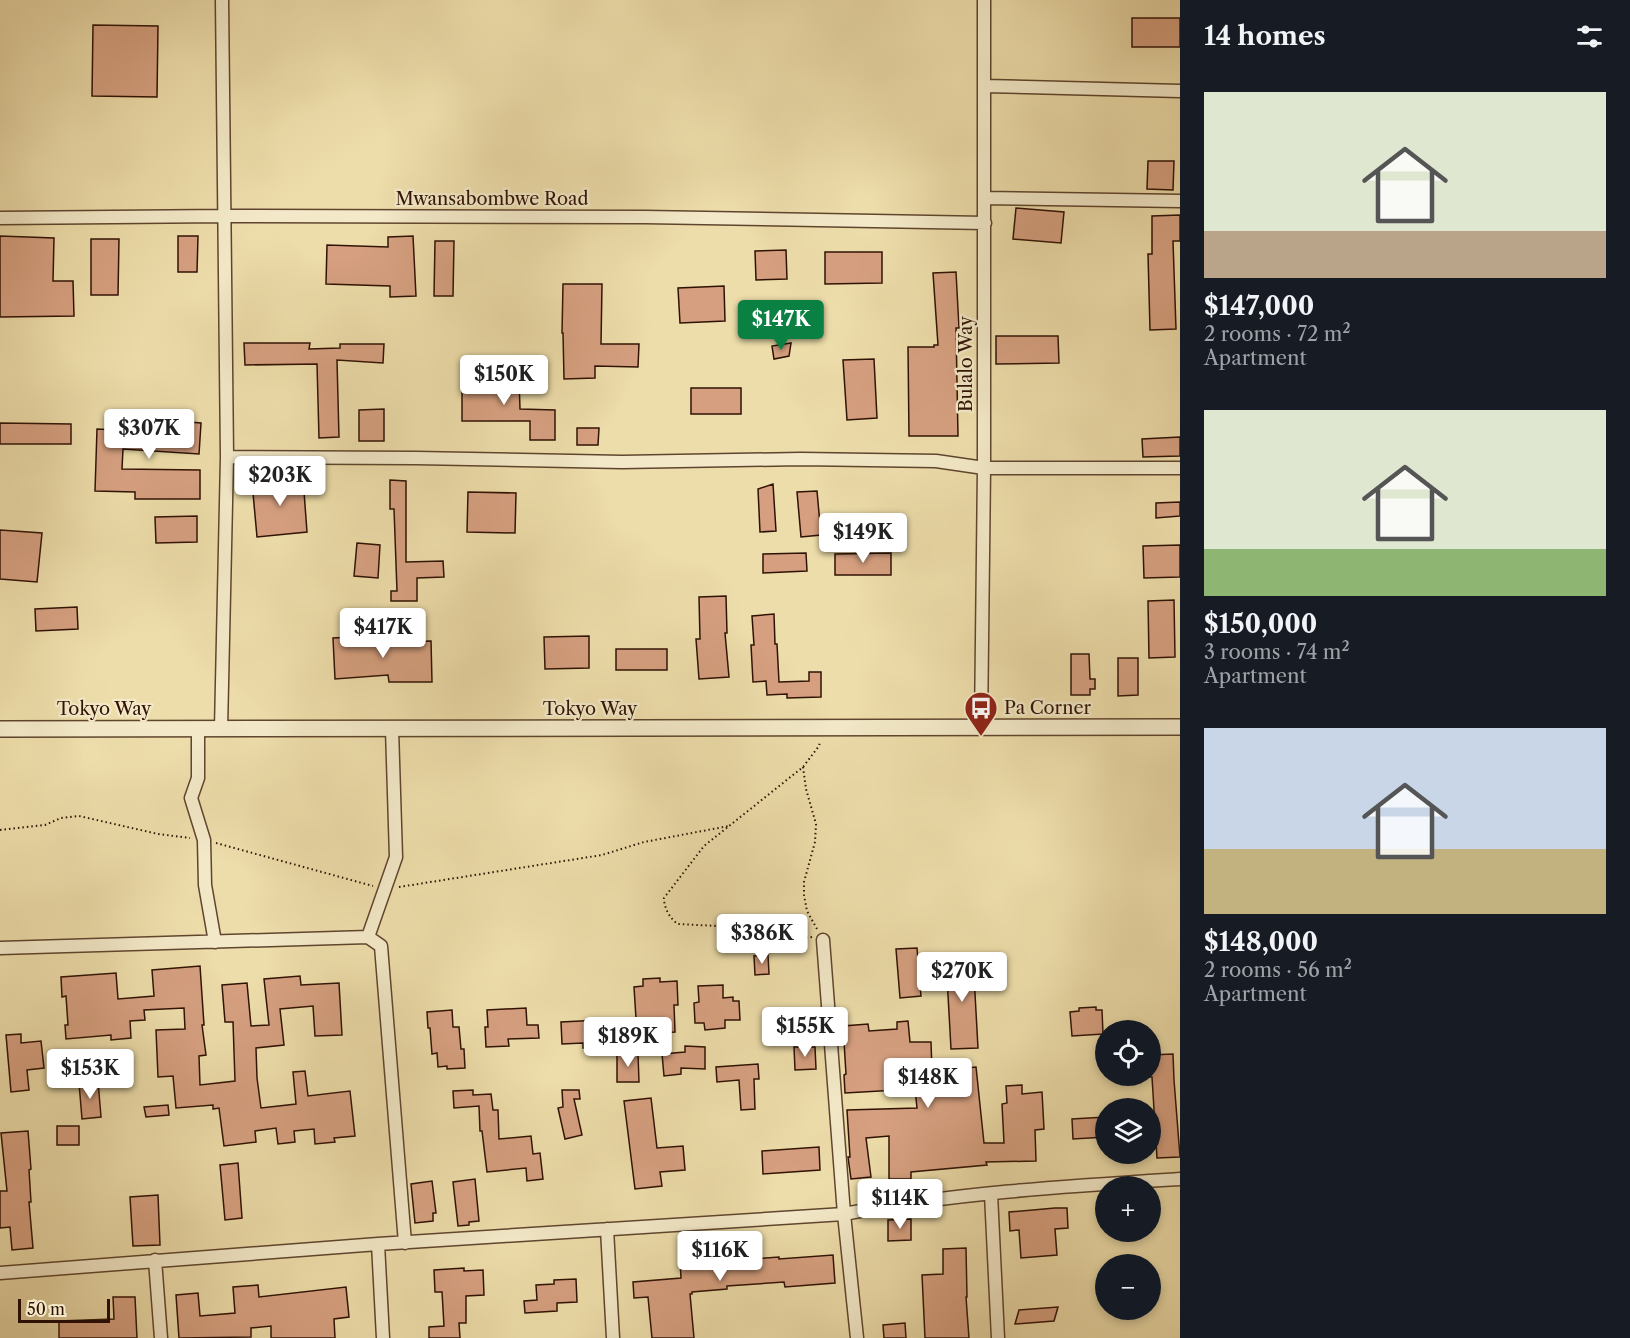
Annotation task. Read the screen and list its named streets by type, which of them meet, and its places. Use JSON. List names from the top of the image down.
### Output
{
  "streets": {
    "street": ["Mwansabombwe Road", "Bulalo Way", "Tokyo Way"]
  },
  "crossings": [
    ["Mwansabombwe Road", "Bulalo Way"],
    ["Bulalo Way", "Tokyo Way"]
  ],
  "places": {
    "bus stop": ["Pa Corner"]
  },
  "scale_bar": "50 m",
  "page": {
    "heading": "14 homes",
    "list": [
      {
        "name": "$147,000",
        "note": "2 rooms · 72 m² · Apartment"
      },
      {
        "name": "$150,000",
        "note": "3 rooms · 74 m² · Apartment"
      },
      {
        "name": "$148,000",
        "note": "2 rooms · 56 m² · Apartment"
      }
    ],
    "price": [
      "$147K",
      "$150K",
      "$307K",
      "$203K",
      "$149K",
      "$417K",
      "$386K",
      "$270K",
      "$155K",
      "$189K",
      "$153K",
      "$148K",
      "$114K",
      "$116K"
    ],
    "map_buttons": ["+", "−"],
    "scale": "50 m"
  }
}
